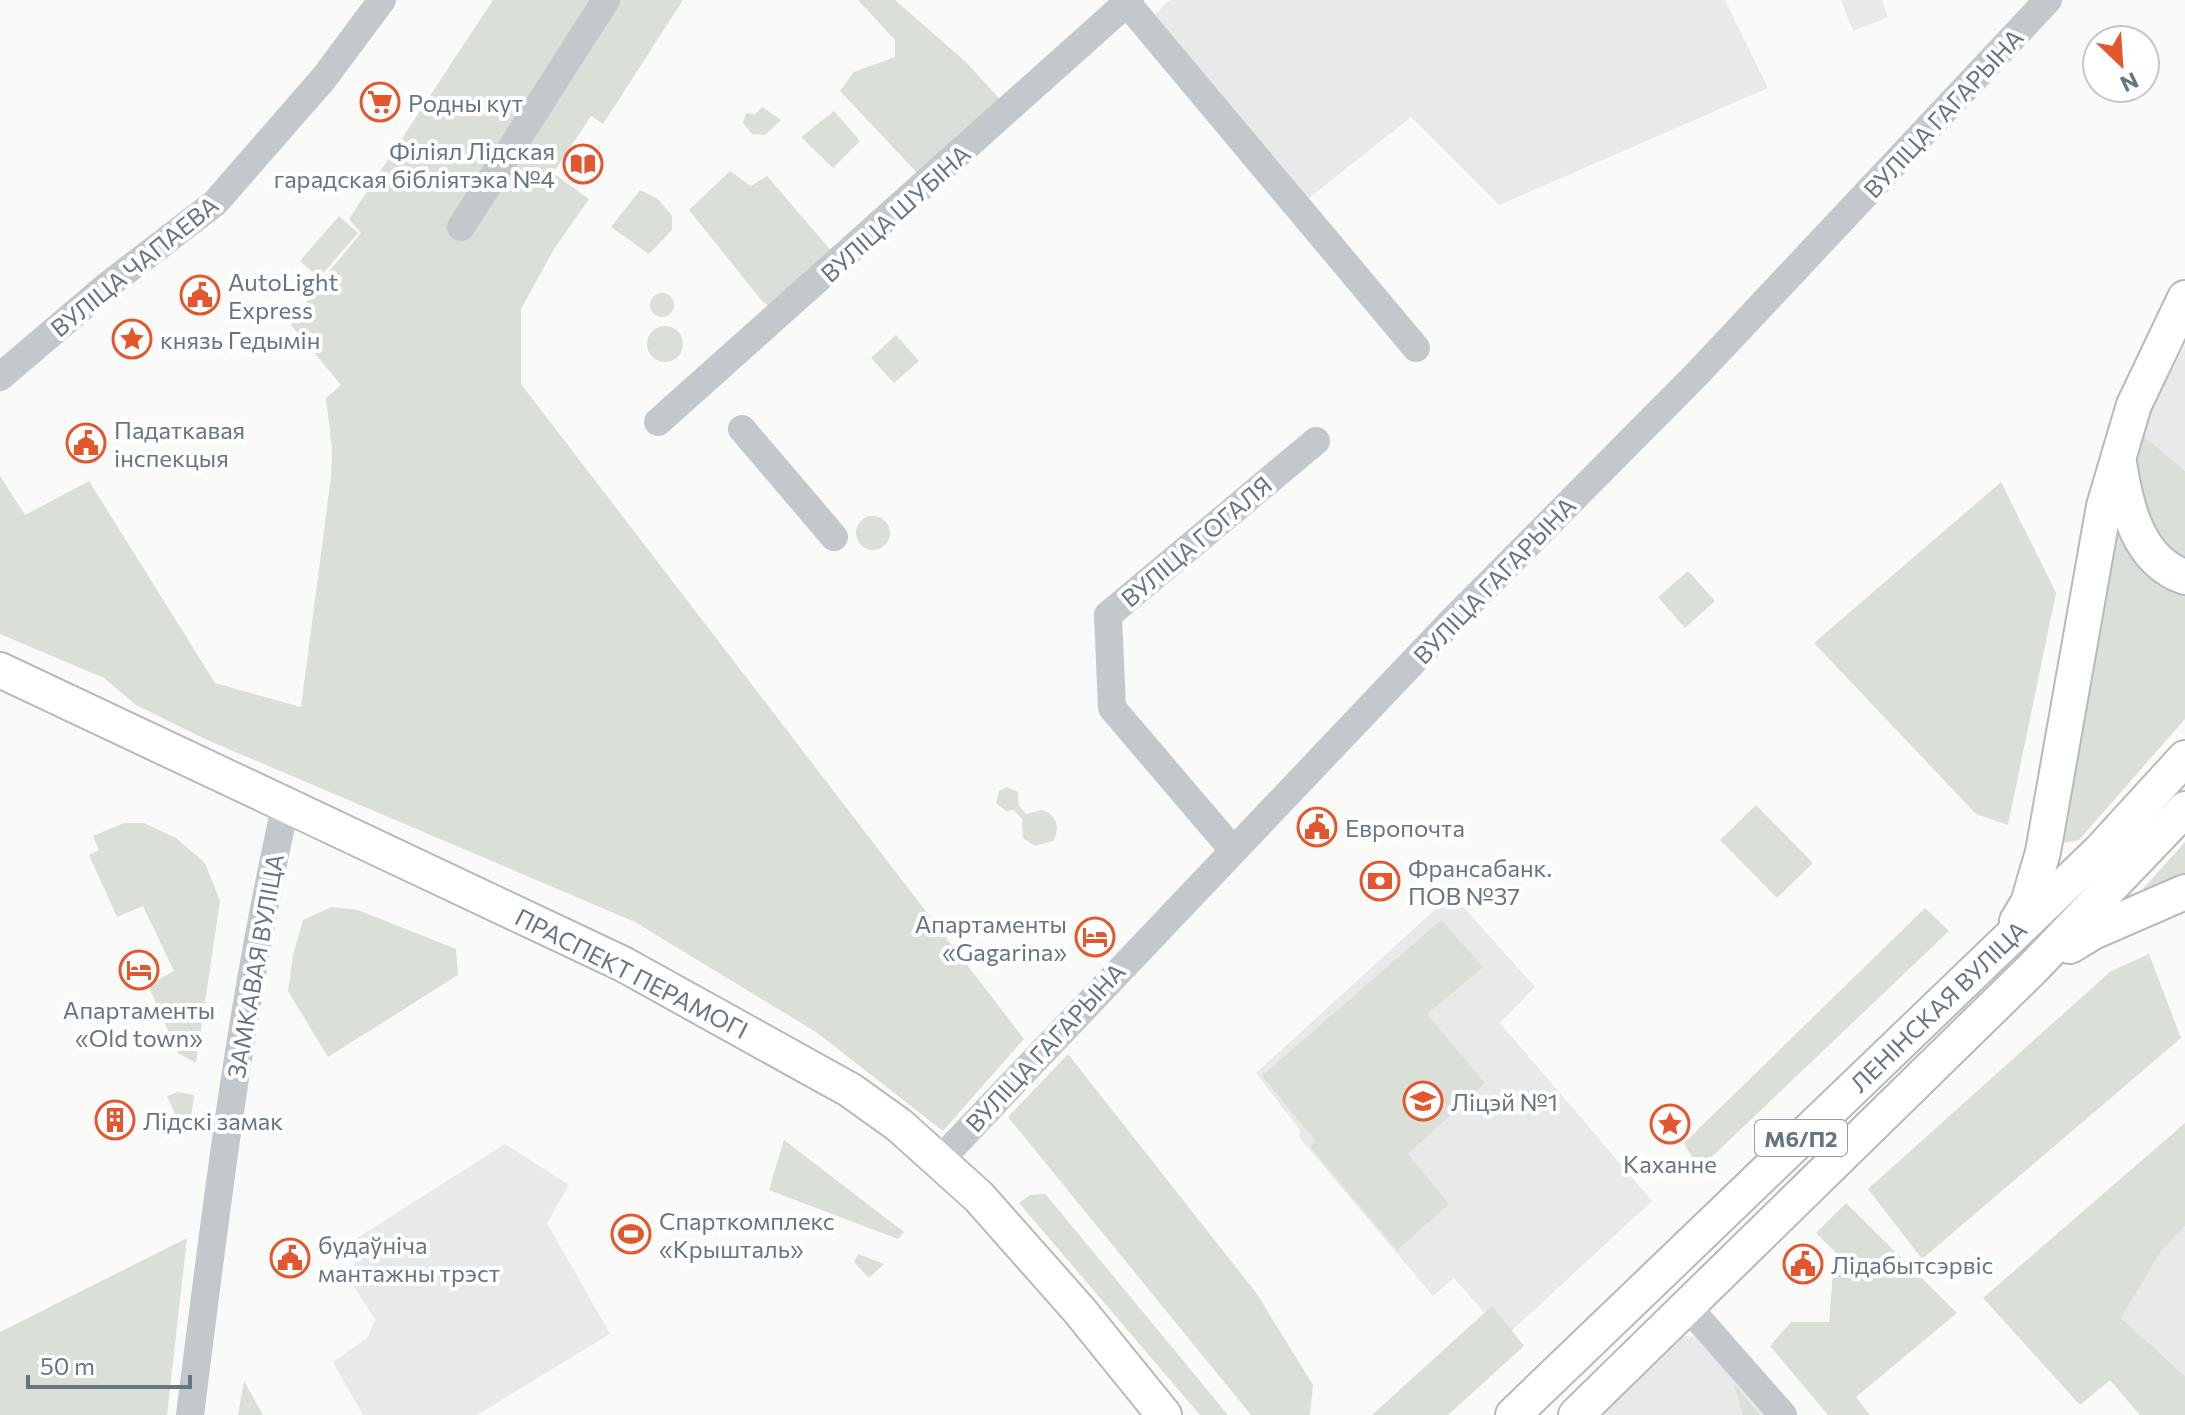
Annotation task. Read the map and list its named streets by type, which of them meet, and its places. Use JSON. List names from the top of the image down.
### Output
{
  "streets": {
    "main road": ["ПРАСПЕКТ ПЕРАМОГІ", "ЛЕНІНСКАЯ ВУЛІЦА", "М6/П2"],
    "street": [
      "ВУЛІЦА ГАГАРЫНА",
      "ВУЛІЦА ШУБІНА",
      "ВУЛІЦА ЧАПАЕВА",
      "ВУЛІЦА ГОГАЛЯ",
      "ЗАМКАВАЯ ВУЛІЦА"
    ]
  },
  "crossings": [
    ["ВУЛІЦА ГАГАРЫНА", "ВУЛІЦА ГОГАЛЯ"],
    ["ВУЛІЦА ГАГАРЫНА", "ПРАСПЕКТ ПЕРАМОГІ"],
    ["ЗАМКАВАЯ ВУЛІЦА", "ПРАСПЕКТ ПЕРАМОГІ"]
  ],
  "places": {
    "supermarket": ["Родны кут"],
    "library": ["Філіял Лідская гарадская бібліятэка №4"],
    "public building": [
      "AutoLight Express",
      "Падаткавая інспекцыя",
      "Европочта",
      "будаўніча мантажны трэст",
      "Лідабытсэрвіс"
    ],
    "place": ["князь Гедымін", "Каханне"],
    "bank": ["Франсабанк. ПОВ №37"],
    "hotel": ["Апартаменты «Gagarina»", "Апартаменты «Old town»"],
    "school or university": ["Ліцэй №1"],
    "building": ["Лідскі замак"],
    "sports": ["Спарткомплекс «Крышталь»"]
  },
  "scale_bar": "50 m",
  "north": "bottom right"
}
